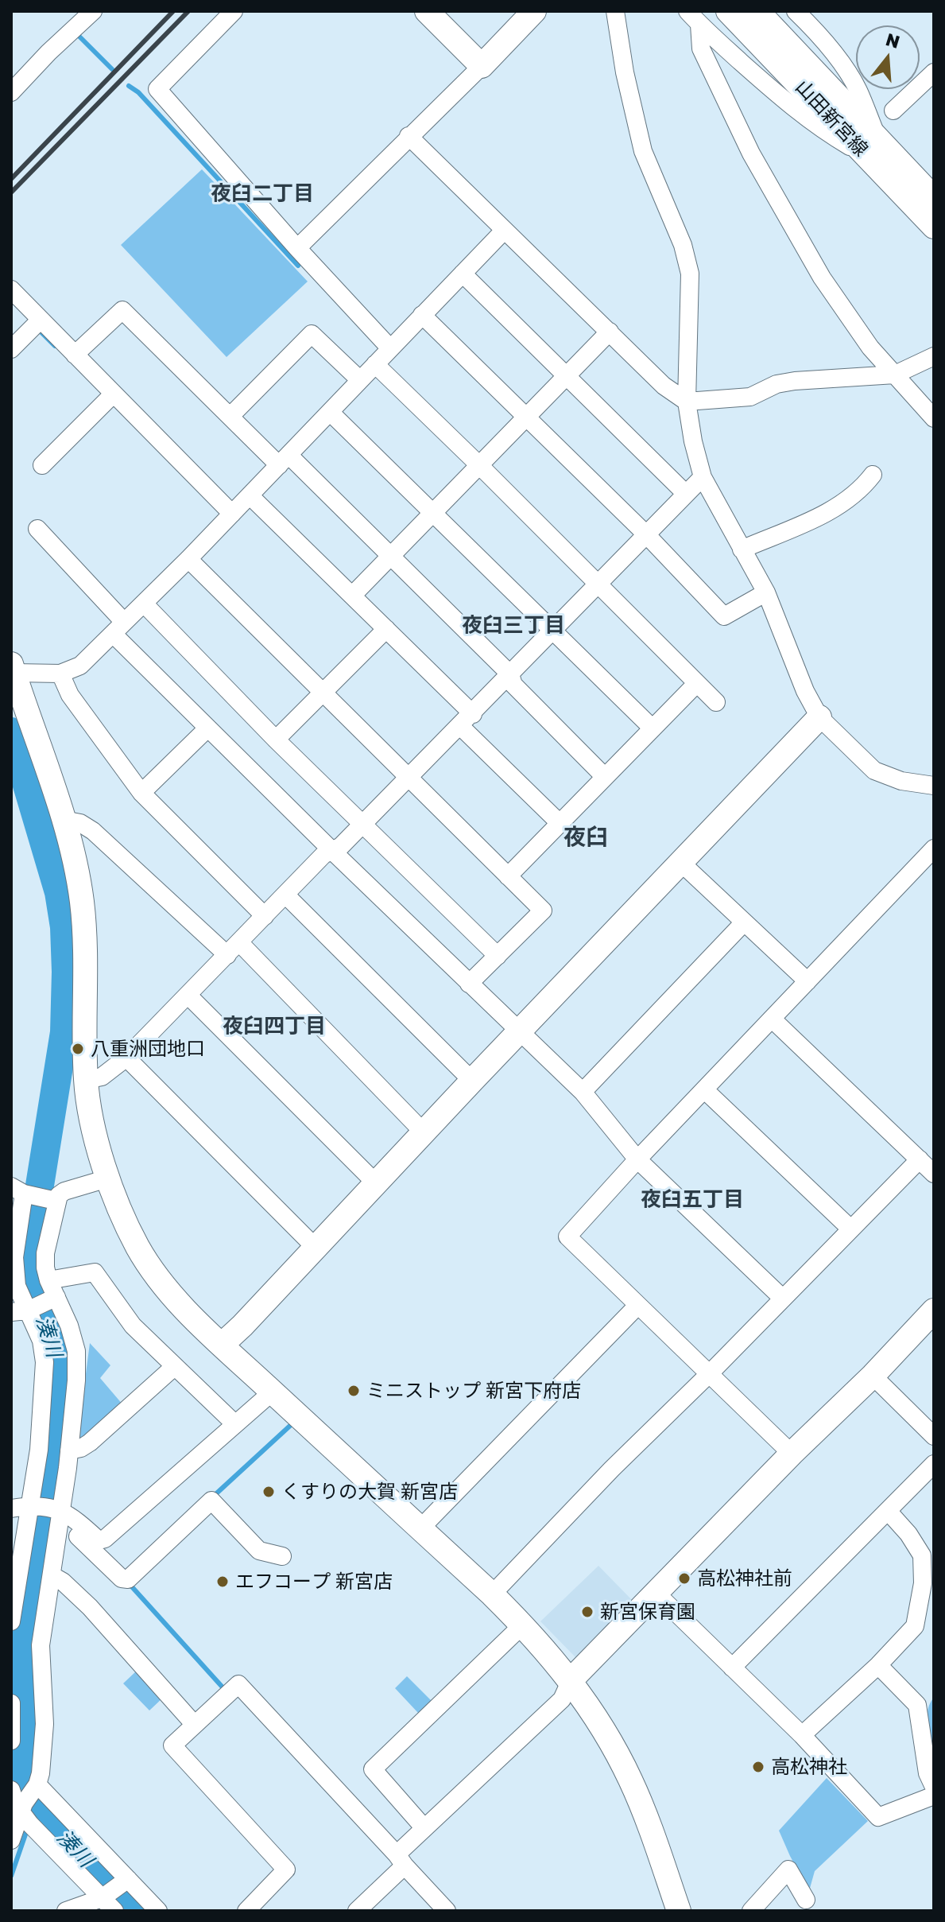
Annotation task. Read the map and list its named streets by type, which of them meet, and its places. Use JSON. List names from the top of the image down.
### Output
{
  "streets": {
    "street": ["山田新宮線"]
  },
  "districts": [
    "夜臼二丁目",
    "夜臼三丁目",
    "夜臼",
    "夜臼四丁目",
    "夜臼五丁目"
  ],
  "water": ["湊川"],
  "places": [
    "八重洲団地口",
    "ミニストップ 新宮下府店",
    "くすりの大賀 新宮店",
    "高松神社前",
    "エフコープ 新宮店",
    "新宮保育園",
    "高松神社"
  ],
  "north": "top"
}
